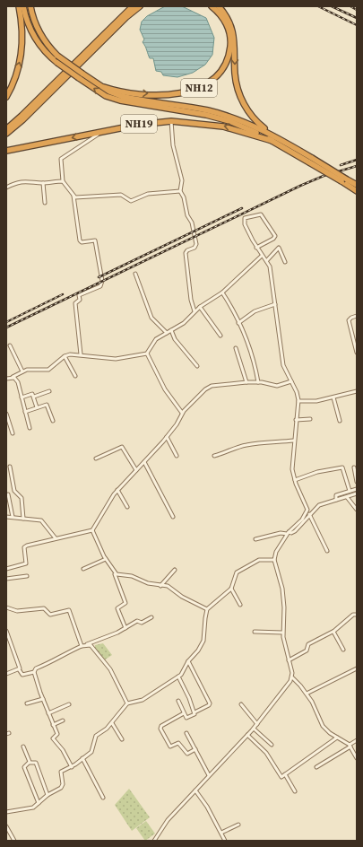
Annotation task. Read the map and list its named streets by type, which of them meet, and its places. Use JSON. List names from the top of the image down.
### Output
{
  "streets": {
    "highway": ["NH12", "NH19"]
  },
  "crossings": [
    ["NH12", "NH19"]
  ]
}
